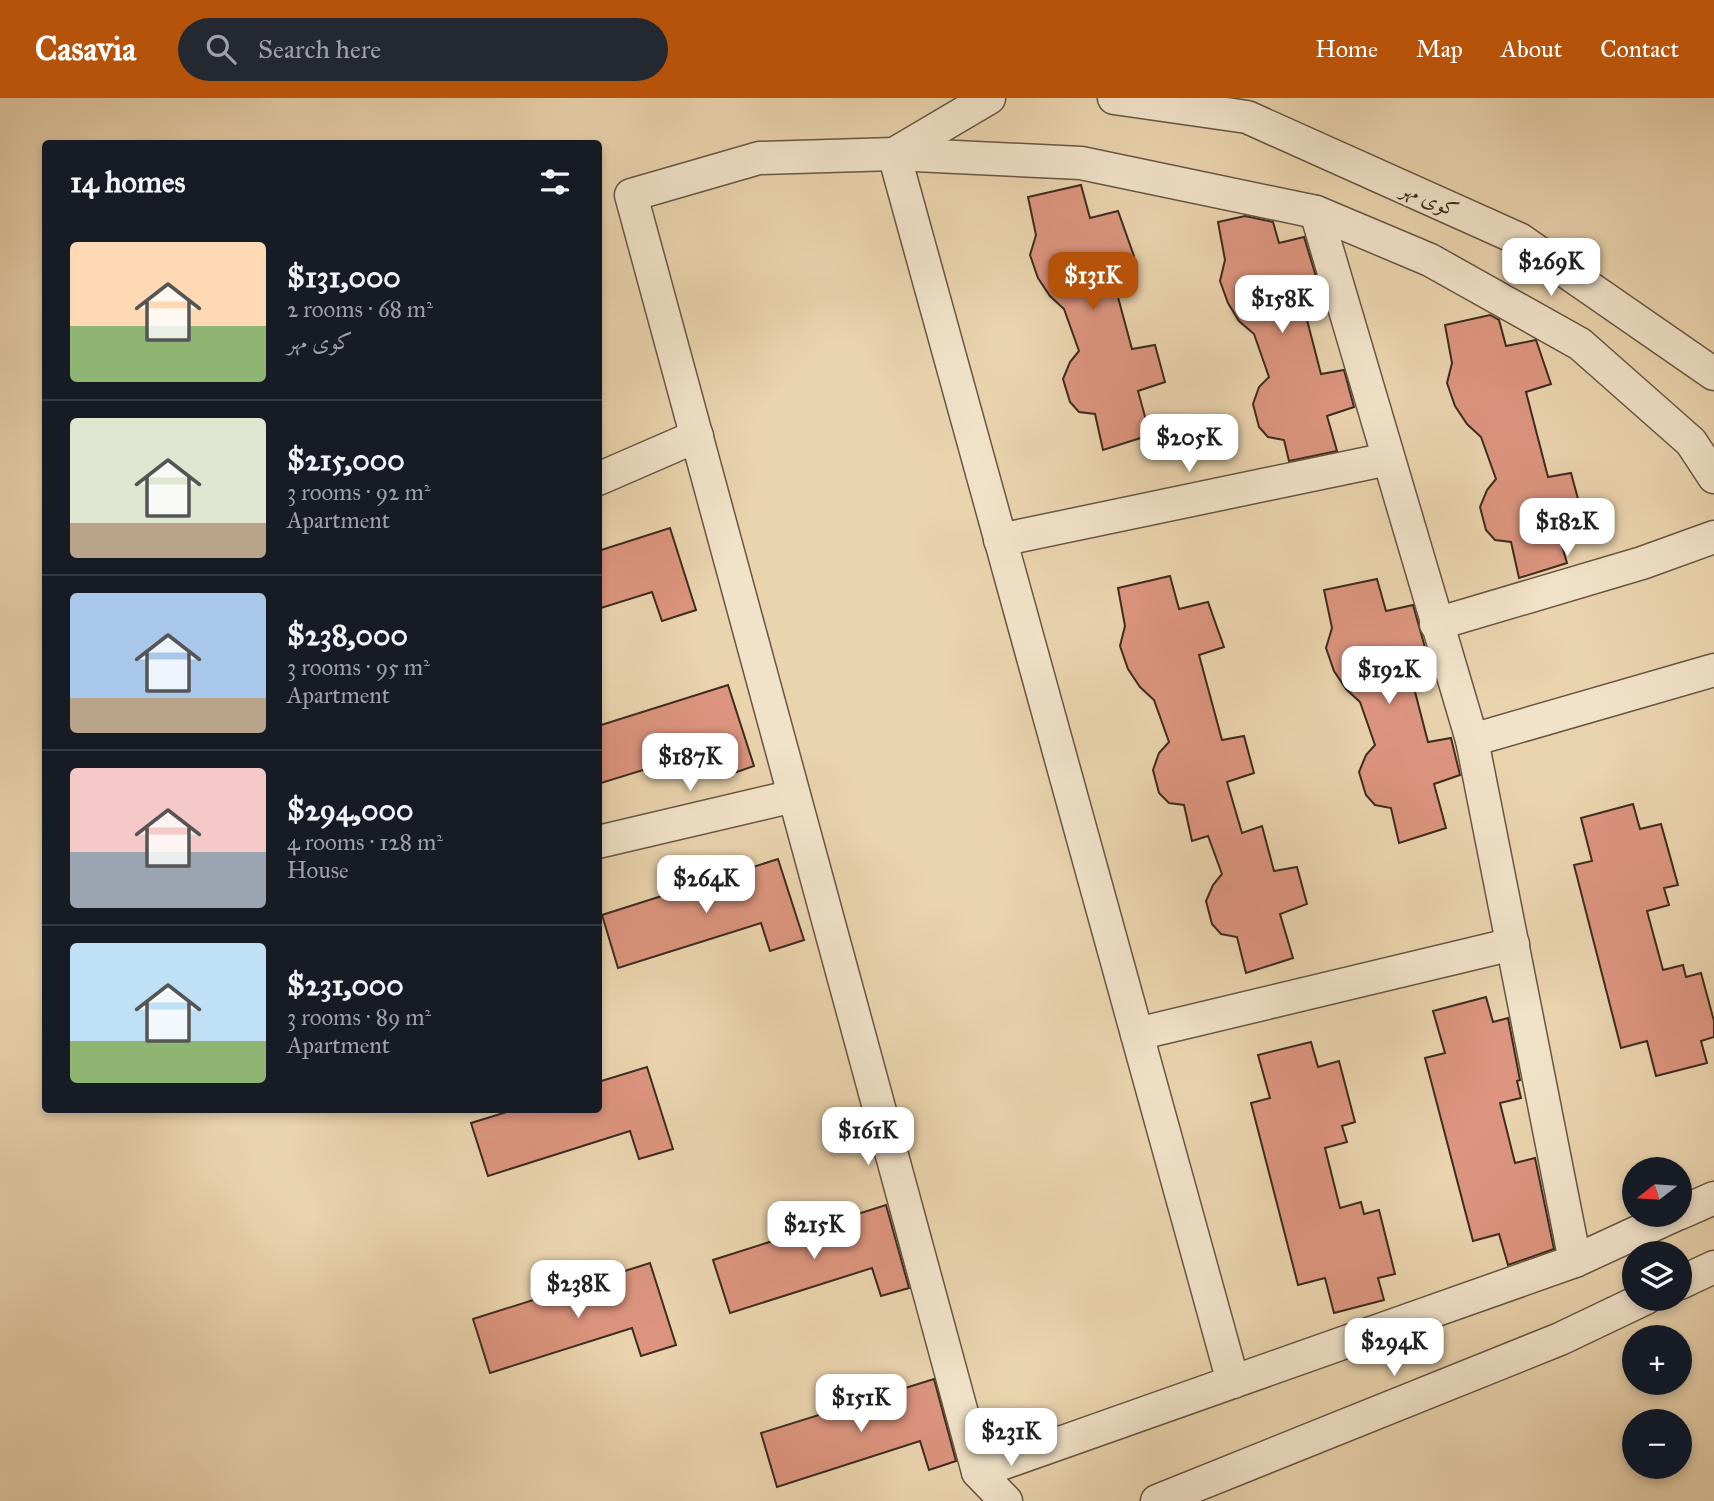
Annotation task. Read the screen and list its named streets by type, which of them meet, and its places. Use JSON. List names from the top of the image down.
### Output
{
  "streets": {
    "street": ["کوی مهر"]
  },
  "north": "left",
  "page": {
    "header": "Casavia",
    "search": "Search here",
    "nav": [
      "Home",
      "Map",
      "About",
      "Contact"
    ],
    "heading": "14 homes",
    "list": [
      {
        "name": "$131,000",
        "note": "2 rooms · 68 m² · کوی مهر"
      },
      {
        "name": "$215,000",
        "note": "3 rooms · 92 m² · Apartment"
      },
      {
        "name": "$238,000",
        "note": "3 rooms · 95 m² · Apartment"
      },
      {
        "name": "$294,000",
        "note": "4 rooms · 128 m² · House"
      },
      {
        "name": "$231,000",
        "note": "3 rooms · 89 m² · Apartment"
      }
    ],
    "price": [
      "$269K",
      "$131K",
      "$158K",
      "$205K",
      "$182K",
      "$192K",
      "$187K",
      "$264K",
      "$161K",
      "$215K",
      "$238K",
      "$294K",
      "$151K",
      "$231K"
    ],
    "map_buttons": ["+", "−"]
  }
}
